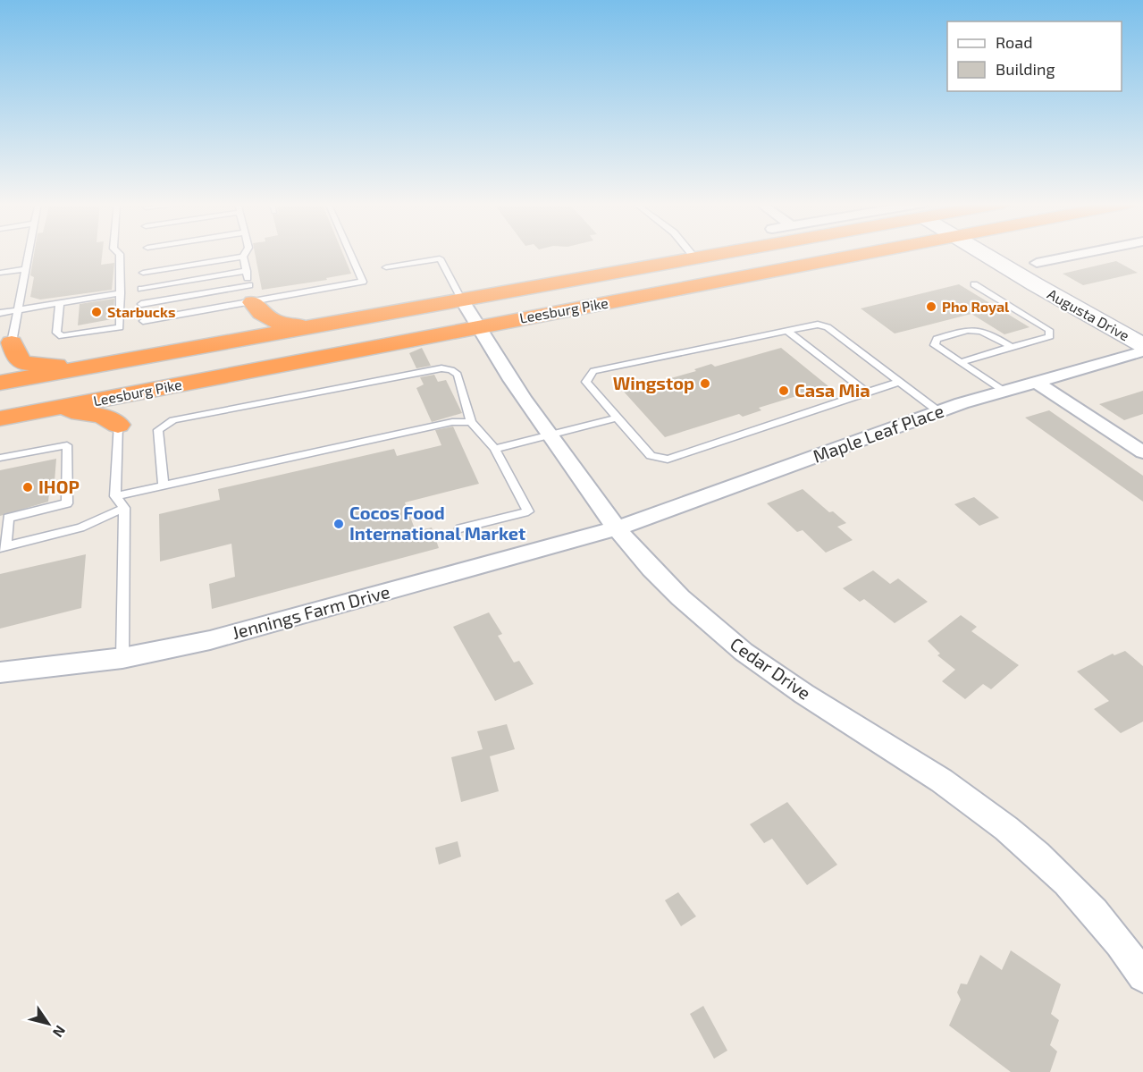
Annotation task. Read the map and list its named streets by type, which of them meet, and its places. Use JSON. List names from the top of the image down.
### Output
{
  "streets": {
    "highway": ["Leesburg Pike"],
    "street": [
      "Augusta Drive",
      "Maple Leaf Place",
      "Jennings Farm Drive",
      "Cedar Drive"
    ]
  },
  "crossings": [
    ["Leesburg Pike", "Cedar Drive"],
    ["Maple Leaf Place", "Jennings Farm Drive"],
    ["Maple Leaf Place", "Cedar Drive"],
    ["Jennings Farm Drive", "Cedar Drive"]
  ],
  "places": [
    "Pho Royal",
    "Starbucks",
    "Wingstop",
    "Casa Mia",
    "IHOP",
    "Cocos Food International Market"
  ],
  "legend": ["Road", "Building"],
  "north": "bottom right"
}
